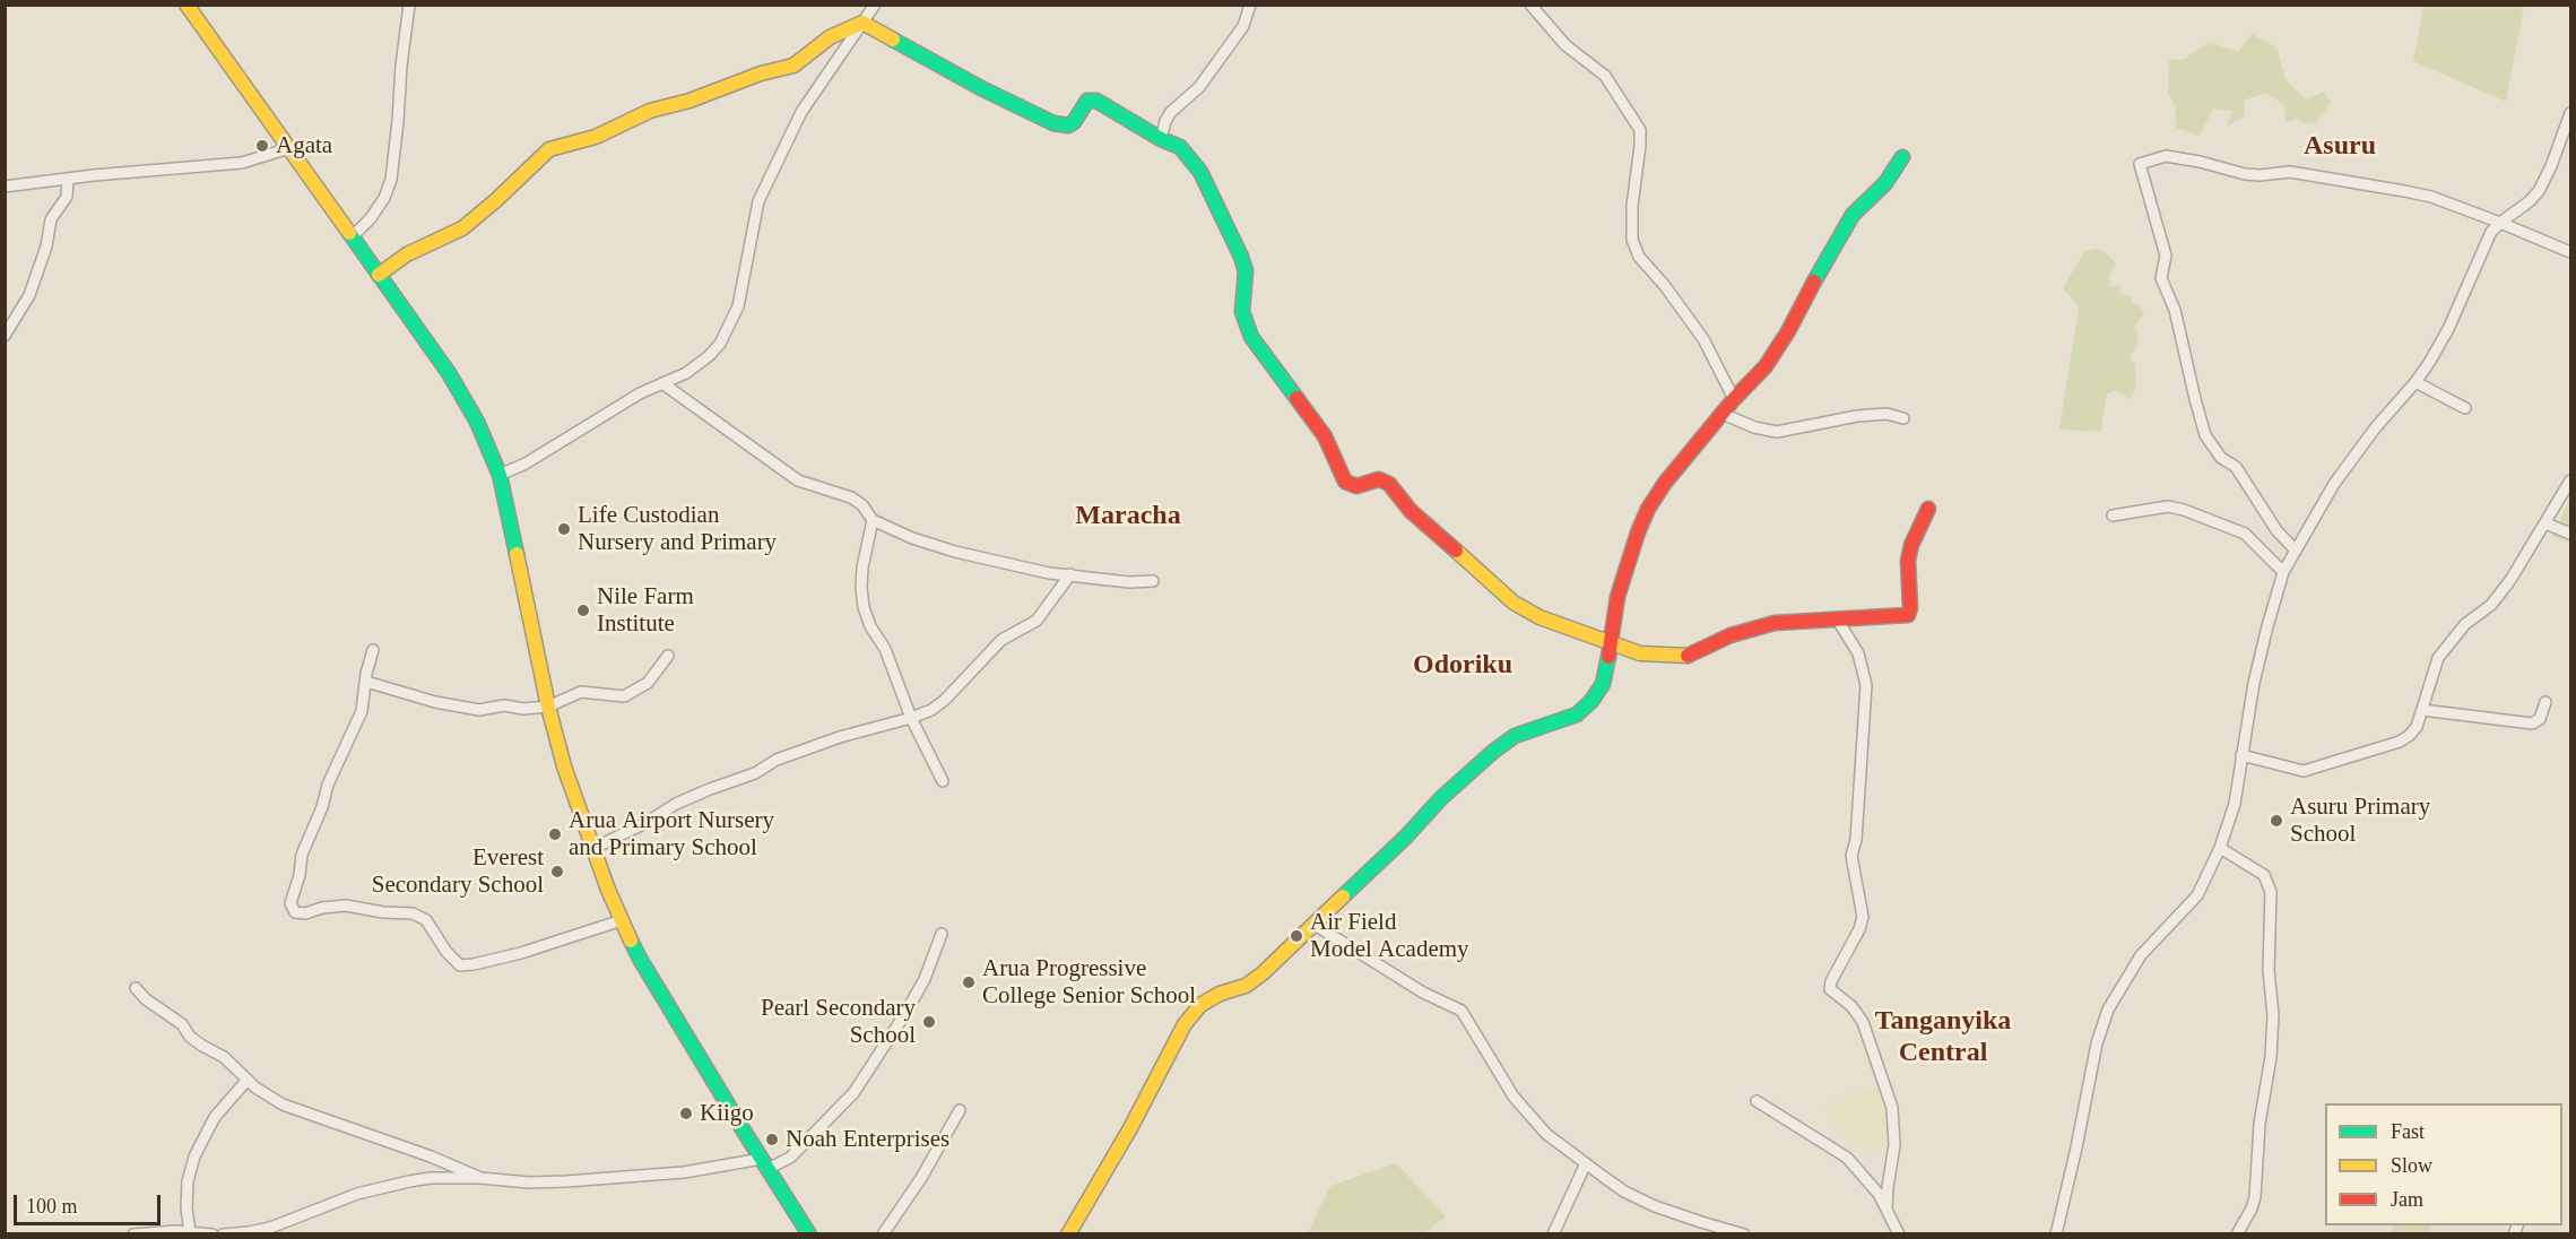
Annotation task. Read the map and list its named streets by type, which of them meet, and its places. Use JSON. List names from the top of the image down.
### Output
{
  "districts": [
    "Asuru",
    "Maracha",
    "Odoriku",
    "Tanganyika Central"
  ],
  "places": [
    "Agata",
    "Life Custodian Nursery and Primary",
    "Nile Farm Institute",
    "Asuru Primary School",
    "Arua Airport Nursery and Primary School",
    "Everest Secondary School",
    "Air Field Model Academy",
    "Arua Progressive College Senior School",
    "Pearl Secondary School",
    "Kiigo",
    "Noah Enterprises"
  ],
  "legend": ["Fast", "Slow", "Jam"],
  "scale_bar": "100 m"
}
